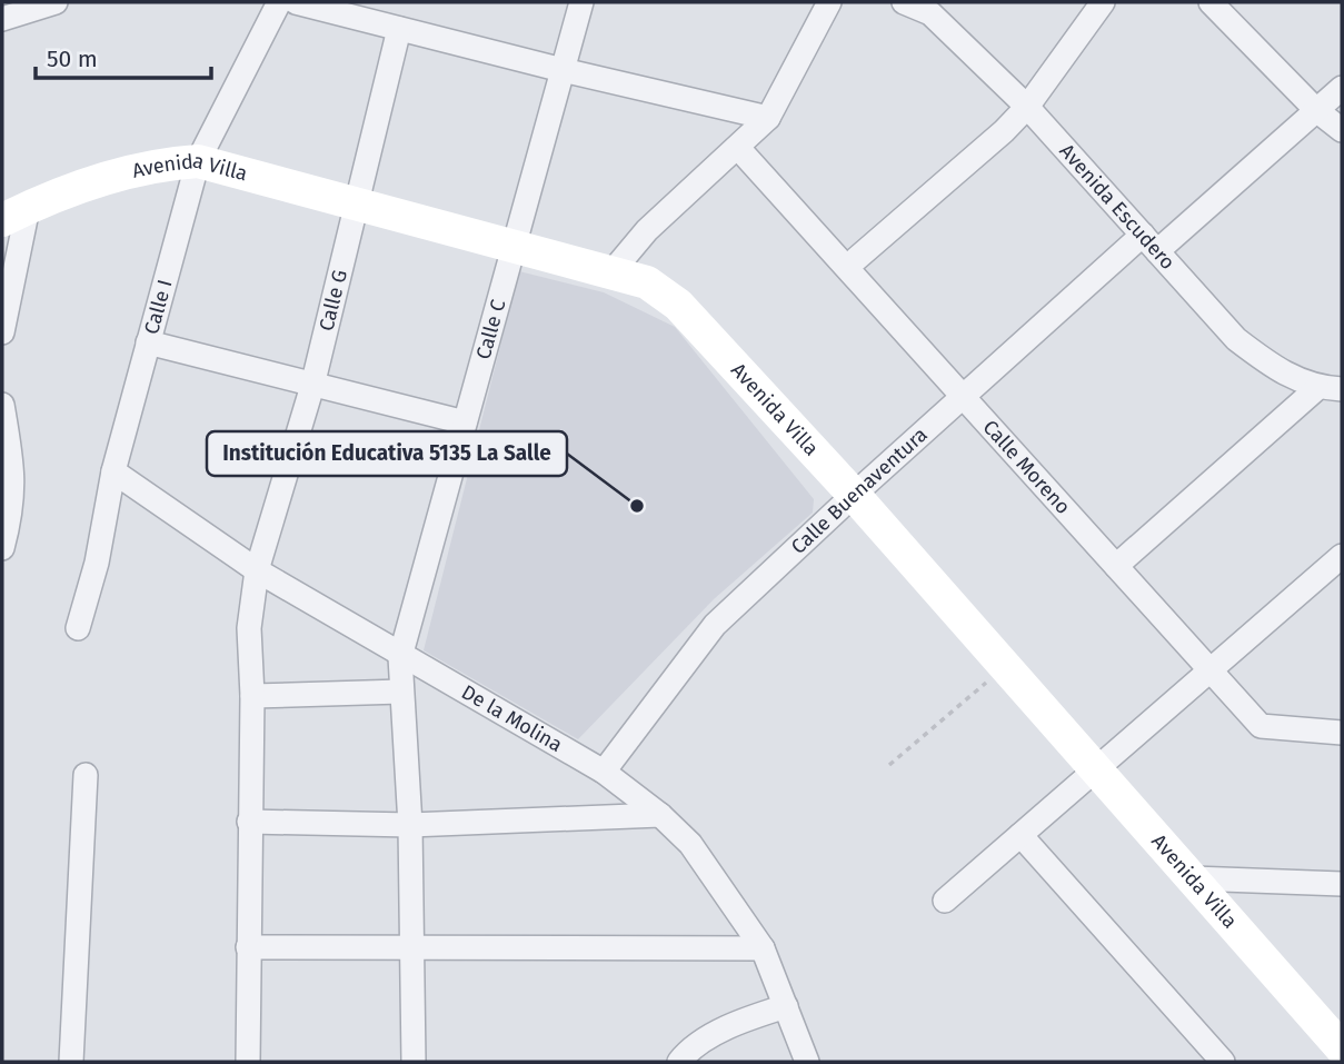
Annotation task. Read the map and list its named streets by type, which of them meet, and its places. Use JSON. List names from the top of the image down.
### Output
{
  "streets": {
    "street": [
      "Avenida Villa",
      "Avenida Escudero",
      "Calle G",
      "Calle I",
      "Calle C",
      "Calle Moreno",
      "Calle Buenaventura",
      "De la Molina"
    ]
  },
  "crossings": [
    ["Avenida Villa", "Calle G"],
    ["Avenida Villa", "Calle I"],
    ["Avenida Villa", "Calle C"],
    ["Avenida Villa", "Calle Buenaventura"],
    ["Avenida Escudero", "Calle Buenaventura"],
    ["Calle G", "De la Molina"],
    ["Calle I", "De la Molina"],
    ["Calle C", "De la Molina"],
    ["Calle Moreno", "Calle Buenaventura"],
    ["Calle Buenaventura", "De la Molina"]
  ],
  "places": ["Institución Educativa 5135 La Salle"],
  "scale_bar": "50 m"
}
